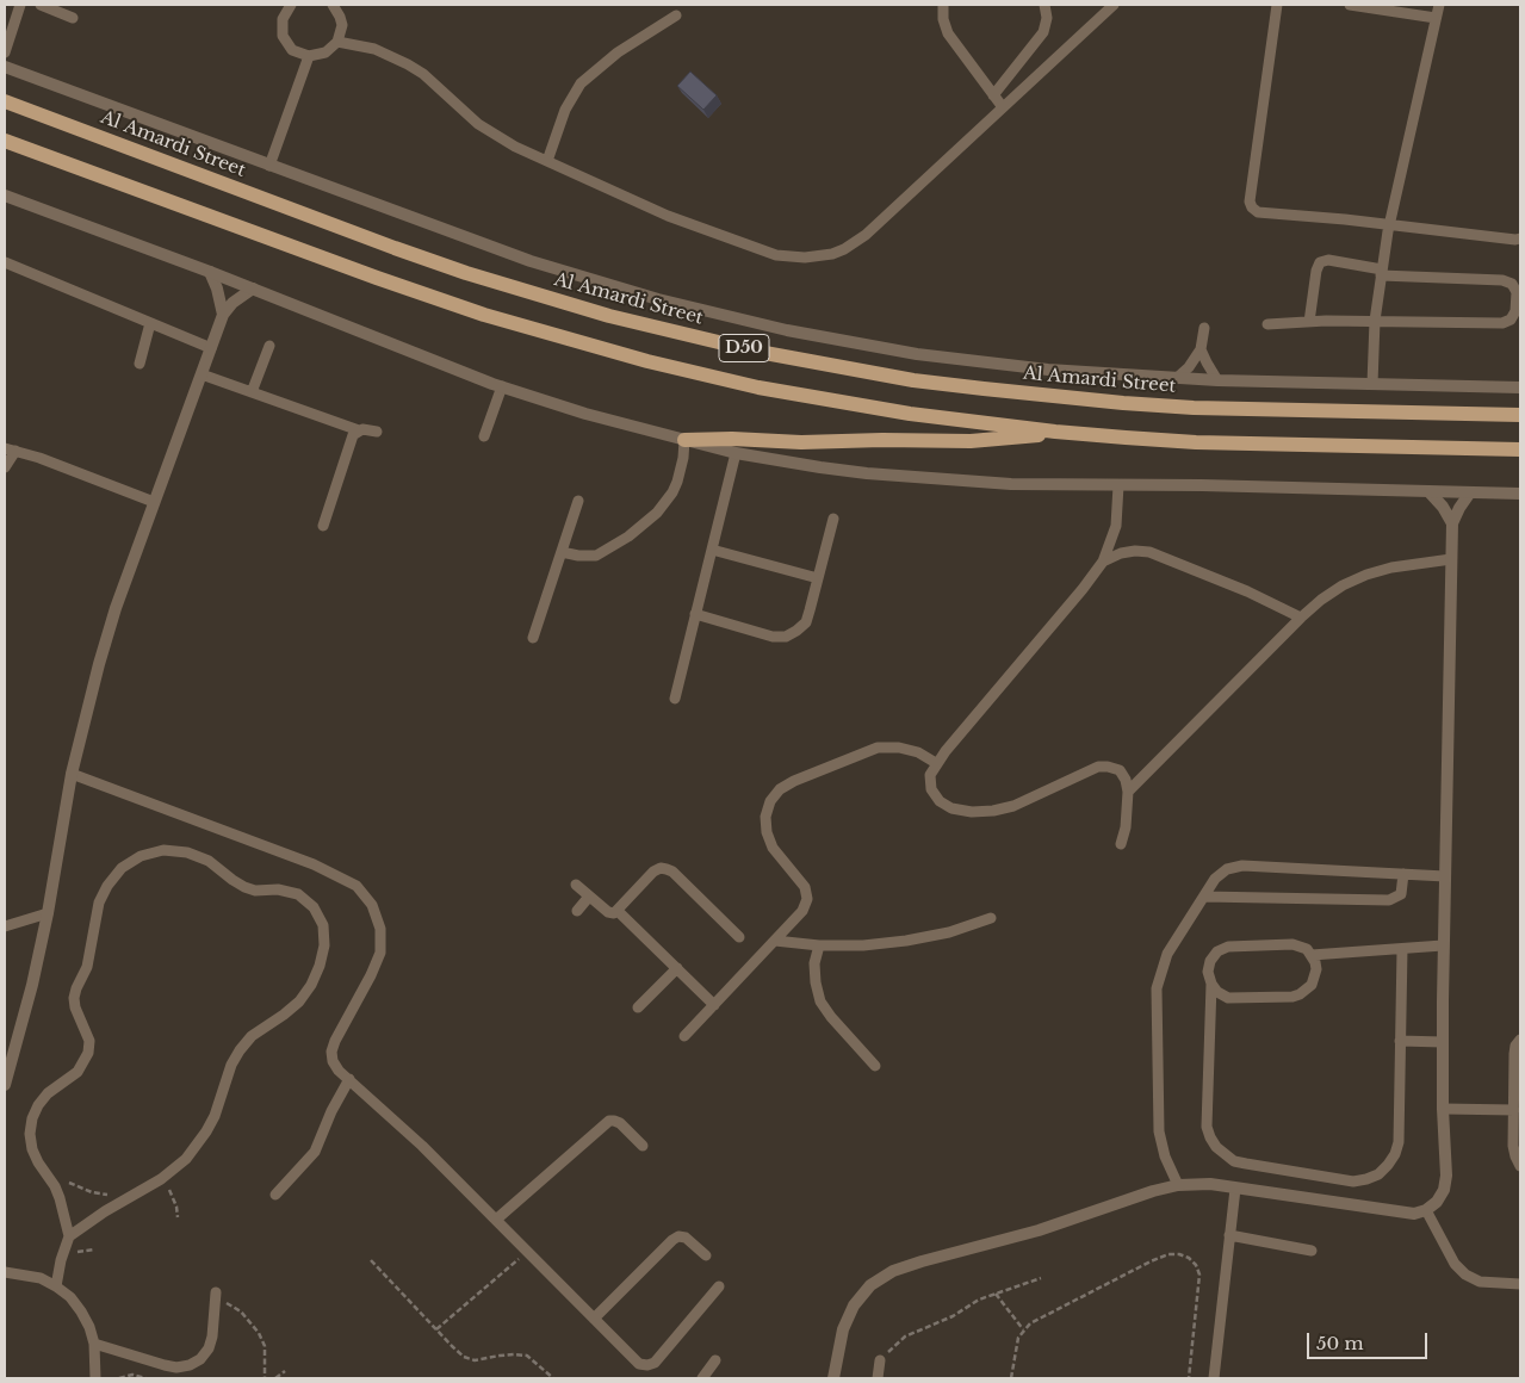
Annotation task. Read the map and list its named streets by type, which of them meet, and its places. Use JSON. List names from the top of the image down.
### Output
{
  "streets": {
    "main road": ["Al Amardi Street", "D50"]
  },
  "scale_bar": "50 m"
}
